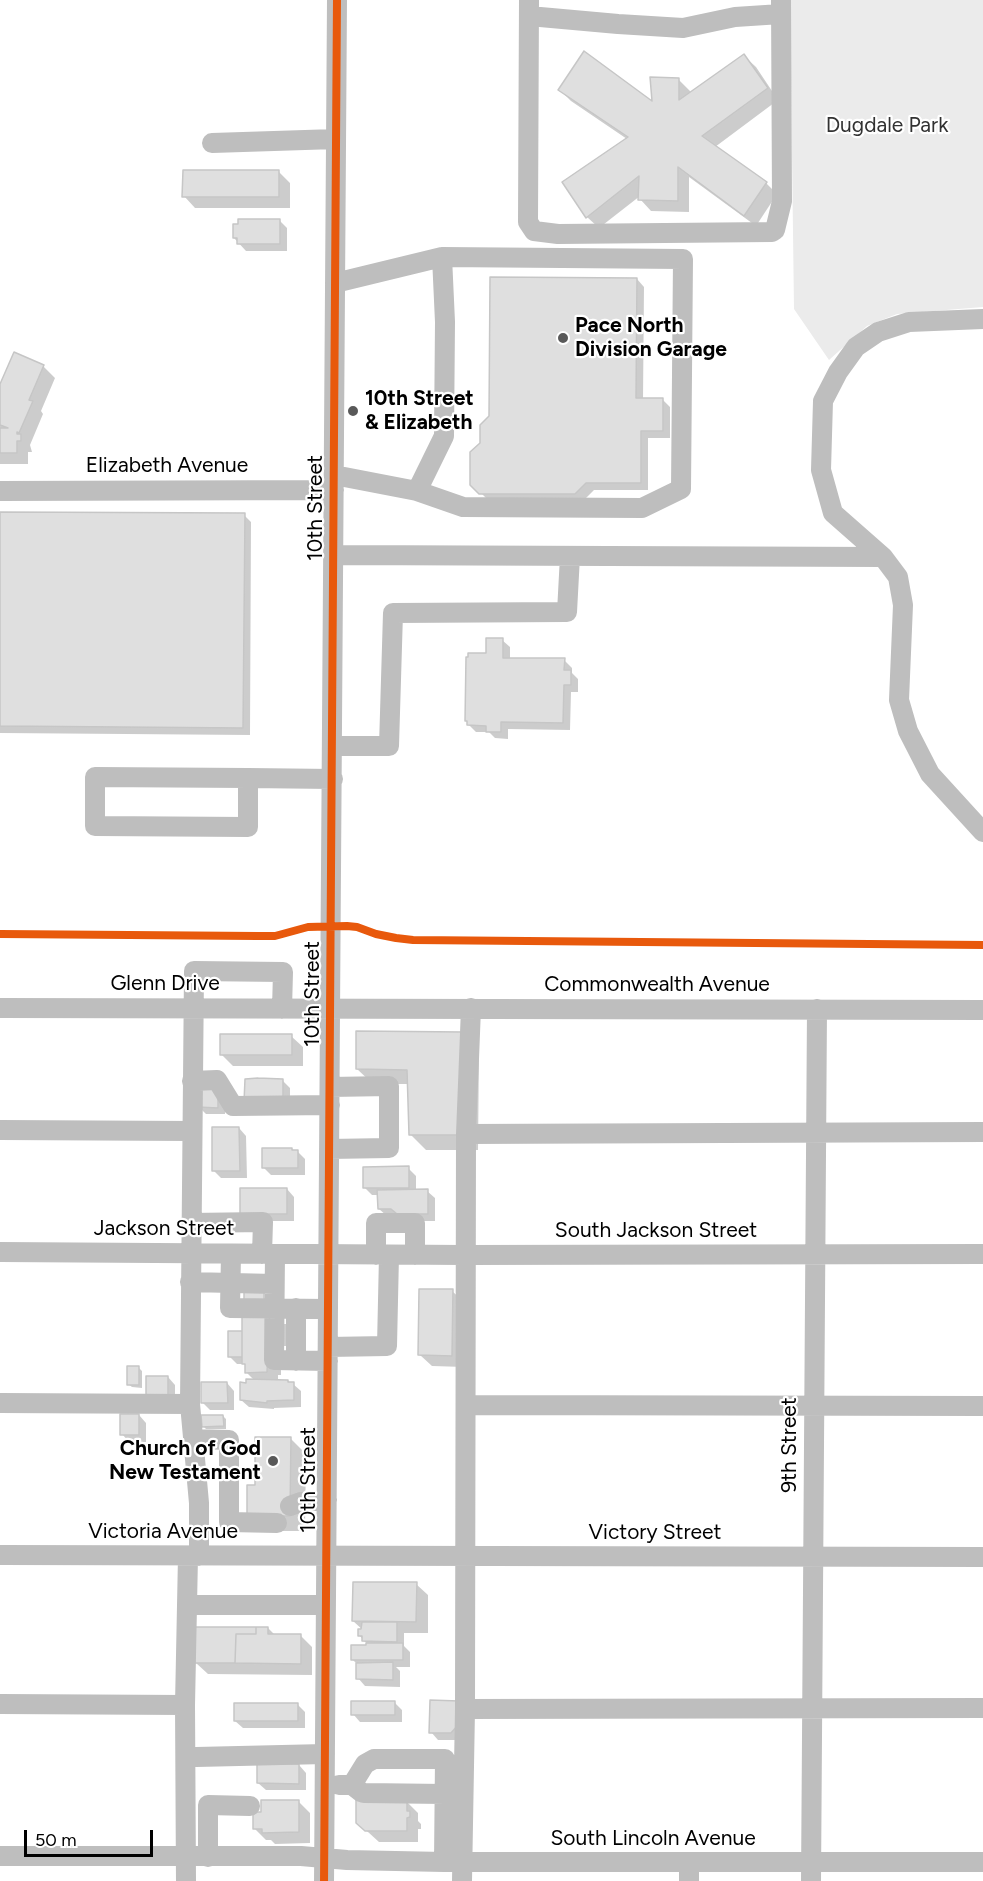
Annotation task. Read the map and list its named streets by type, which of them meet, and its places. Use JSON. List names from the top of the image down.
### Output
{
  "streets": {
    "street": [
      "Elizabeth Avenue",
      "10th Street",
      "Glenn Drive",
      "Commonwealth Avenue",
      "Jackson Street",
      "South Jackson Street",
      "9th Street",
      "Victoria Avenue",
      "Victory Street",
      "South Lincoln Avenue"
    ]
  },
  "crossings": [
    ["Elizabeth Avenue", "10th Street"],
    ["10th Street", "Glenn Drive"],
    ["10th Street", "Commonwealth Avenue"],
    ["10th Street", "Jackson Street"],
    ["10th Street", "South Jackson Street"],
    ["10th Street", "Victoria Avenue"],
    ["10th Street", "Victory Street"],
    ["10th Street", "South Lincoln Avenue"],
    ["Glenn Drive", "Commonwealth Avenue"],
    ["Commonwealth Avenue", "9th Street"],
    ["Jackson Street", "South Jackson Street"],
    ["South Jackson Street", "9th Street"],
    ["9th Street", "Victory Street"],
    ["9th Street", "South Lincoln Avenue"],
    ["Victoria Avenue", "Victory Street"]
  ],
  "parks": ["Dugdale Park"],
  "places": ["Pace North Division Garage", "10th Street & Elizabeth", "Church of God New Testament"],
  "scale_bar": "50 m"
}
